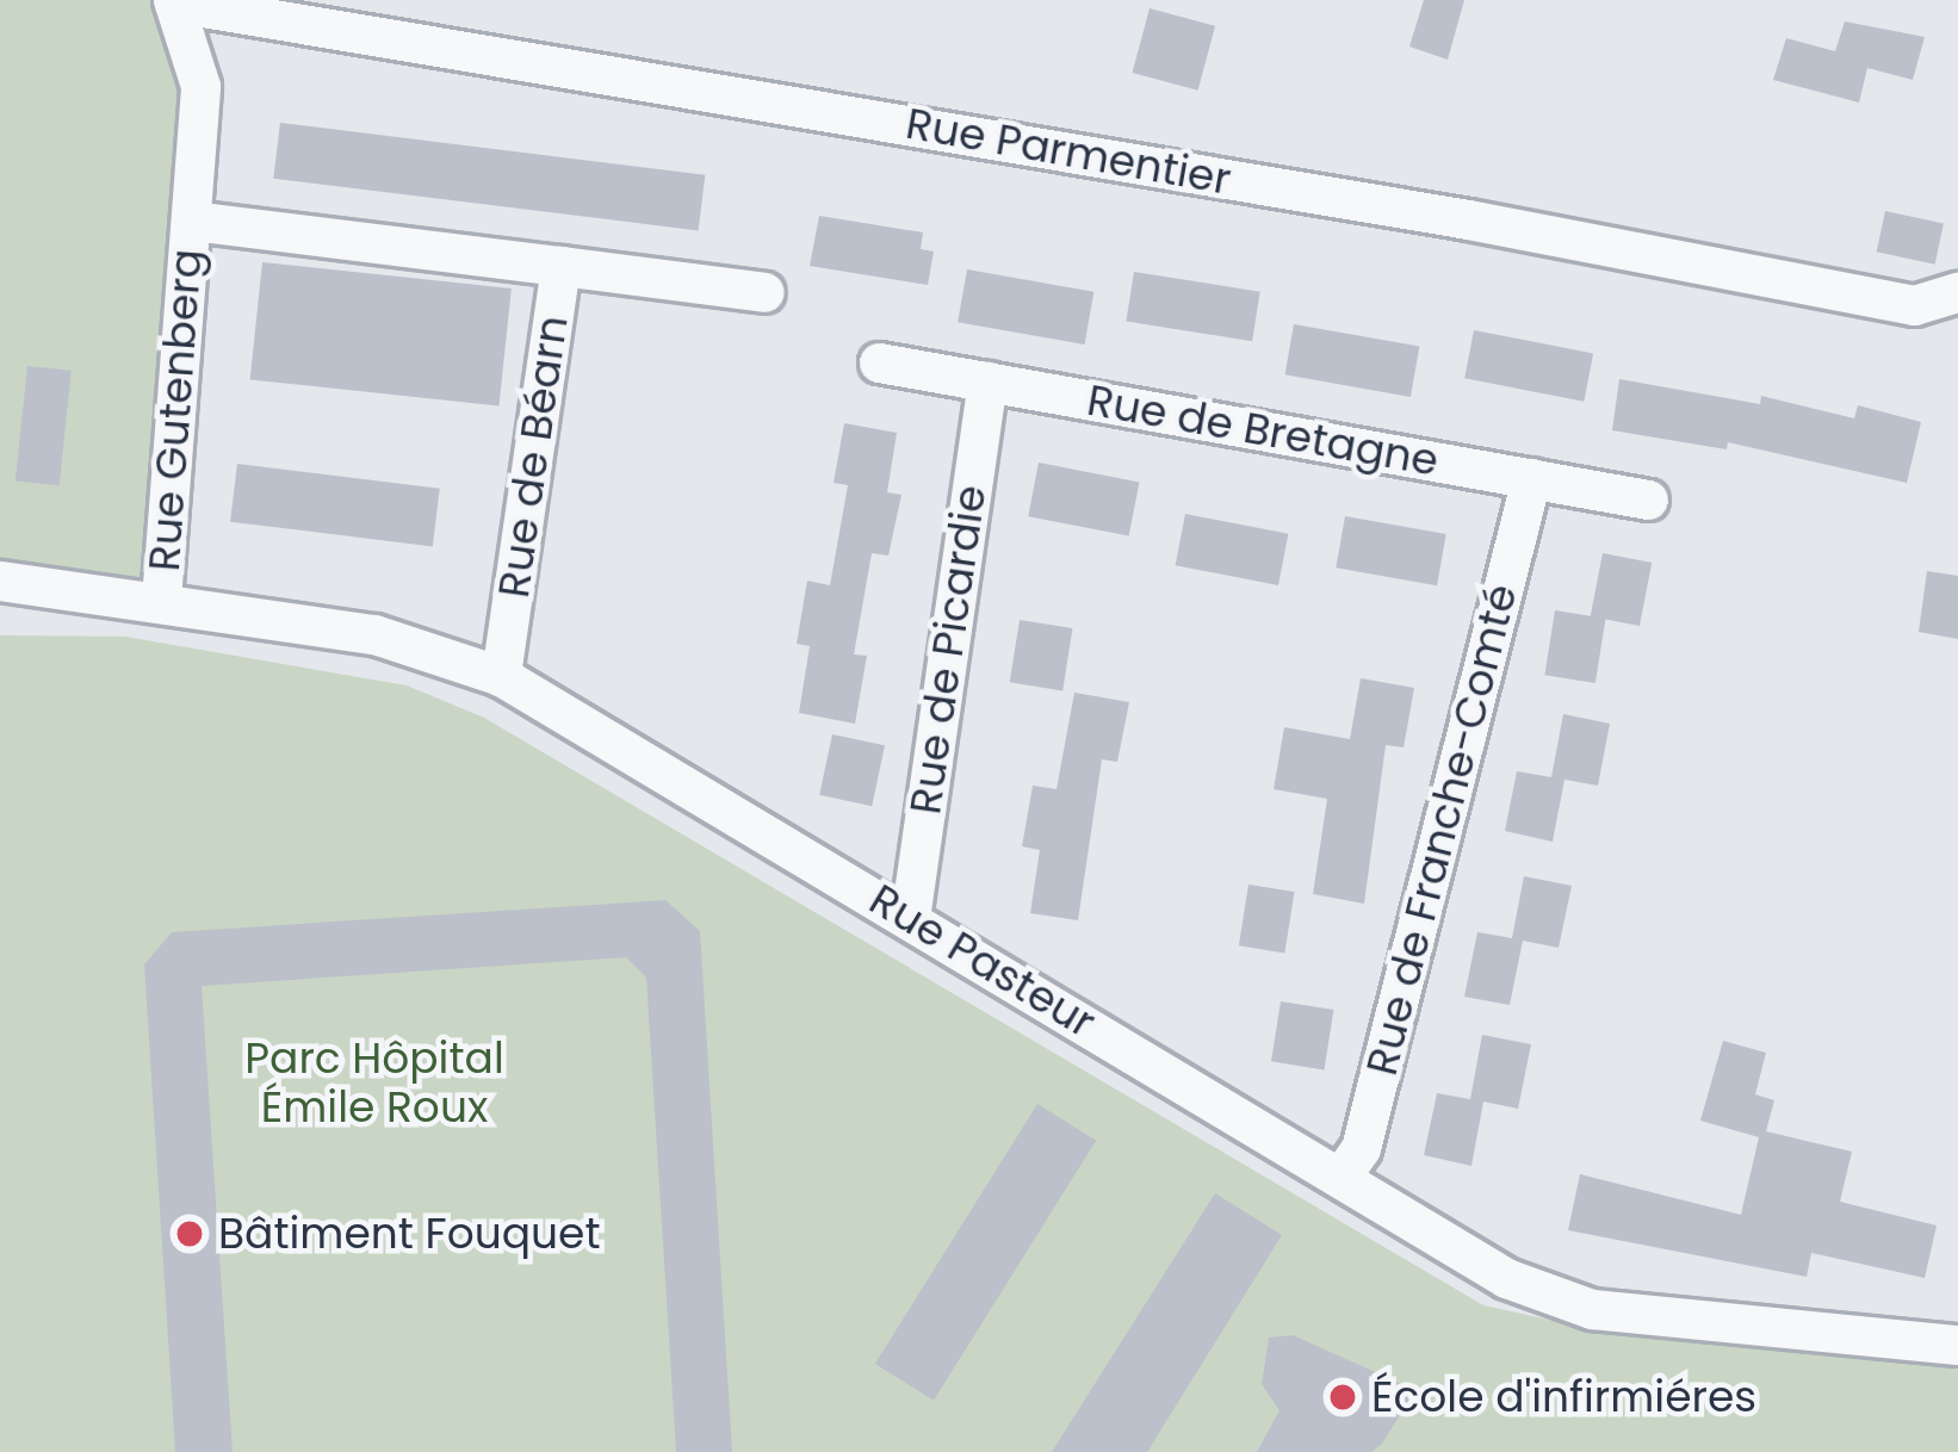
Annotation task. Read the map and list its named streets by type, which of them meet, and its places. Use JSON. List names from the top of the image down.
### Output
{
  "streets": {
    "street": [
      "Rue Parmentier",
      "Rue Gutenberg",
      "Rue de Bretagne",
      "Rue de Béarn",
      "Rue de Picardie",
      "Rue de Franche-Comté",
      "Rue Pasteur"
    ]
  },
  "crossings": [
    ["Rue Parmentier", "Rue Gutenberg"],
    ["Rue Gutenberg", "Rue de Béarn"],
    ["Rue Gutenberg", "Rue Pasteur"],
    ["Rue de Bretagne", "Rue de Picardie"],
    ["Rue de Bretagne", "Rue de Franche-Comté"],
    ["Rue de Béarn", "Rue Pasteur"],
    ["Rue de Picardie", "Rue Pasteur"],
    ["Rue de Franche-Comté", "Rue Pasteur"]
  ],
  "parks": ["Parc Hôpital Émile Roux"],
  "places": ["Bâtiment Fouquet", "École d'infirmiéres"]
}
